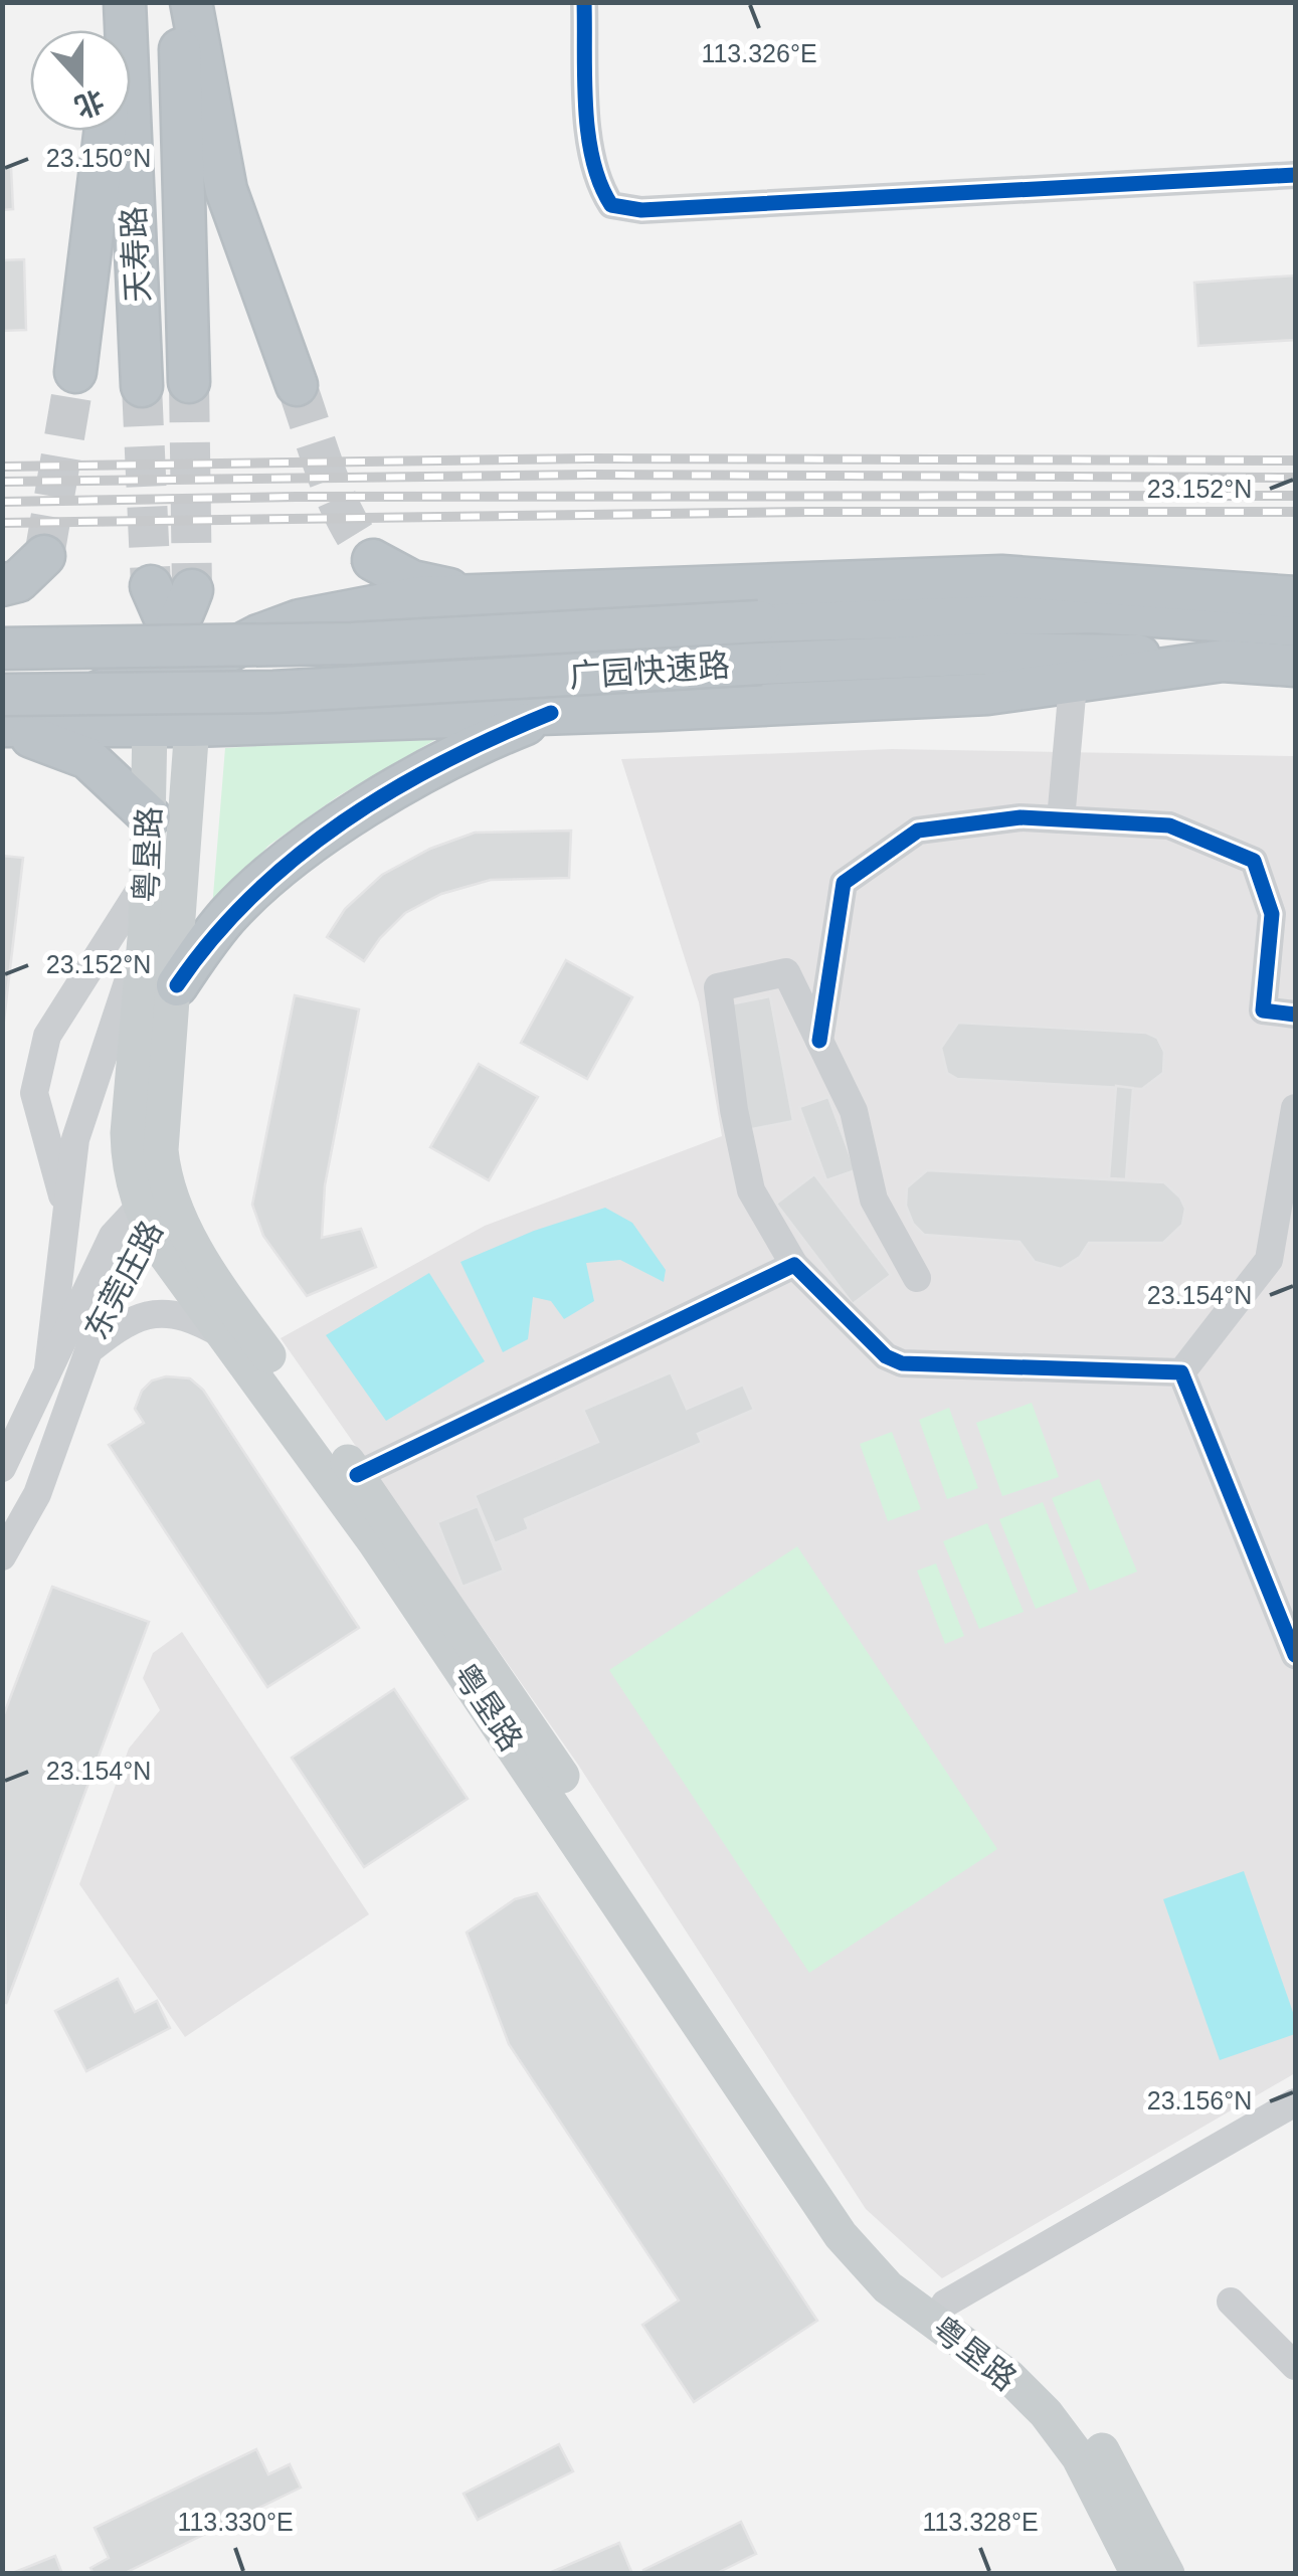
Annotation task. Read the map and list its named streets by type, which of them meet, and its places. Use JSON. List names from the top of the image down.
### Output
{
  "streets": {
    "highway": ["天寿路", "广园快速路"],
    "main road": ["粤垦路"],
    "street": ["东莞庄路"]
  },
  "crossings": [
    ["粤垦路", "东莞庄路"]
  ],
  "north": "bottom",
  "coordinates": [
    "113.326°E",
    "23.150°N",
    "23.152°N",
    "23.154°N",
    "23.156°N",
    "113.330°E",
    "113.328°E"
  ]
}
